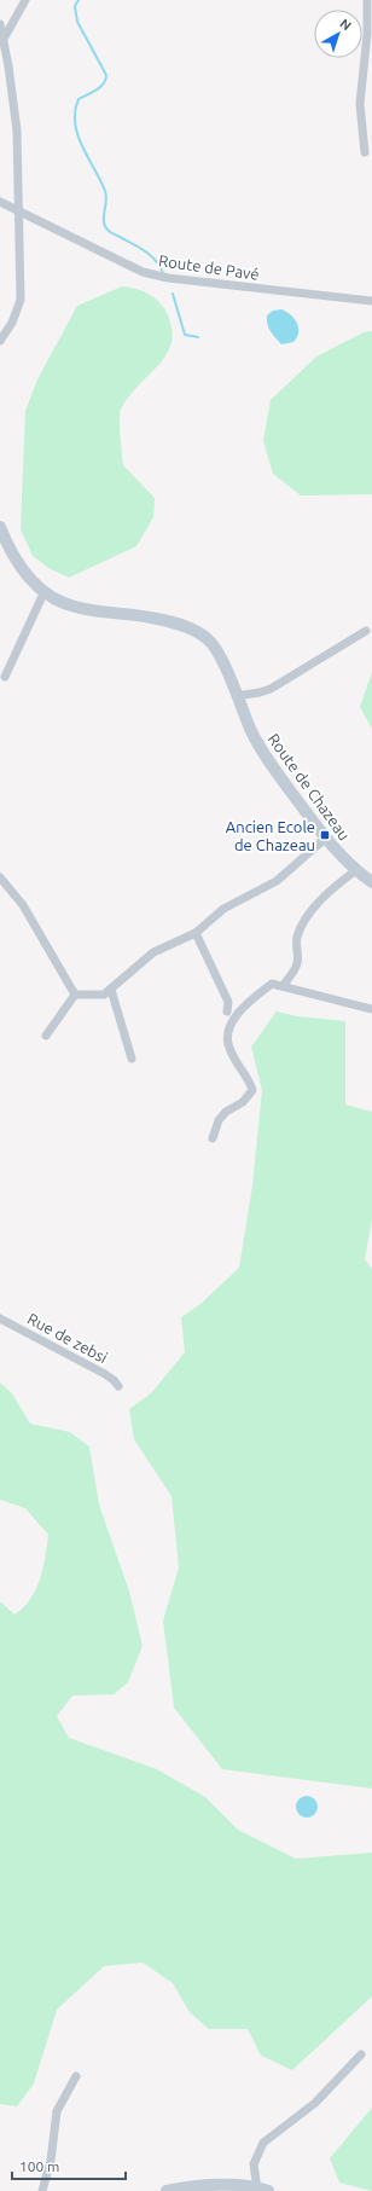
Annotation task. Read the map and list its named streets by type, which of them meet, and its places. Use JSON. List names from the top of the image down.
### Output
{
  "streets": {
    "main road": ["Route de Chazeau"],
    "street": ["Route de Pavé", "Rue de zebsi"]
  },
  "places": {
    "transit": ["Ancien Ecole de Chazeau"]
  },
  "scale_bar": "100 m",
  "north": "top right"
}
